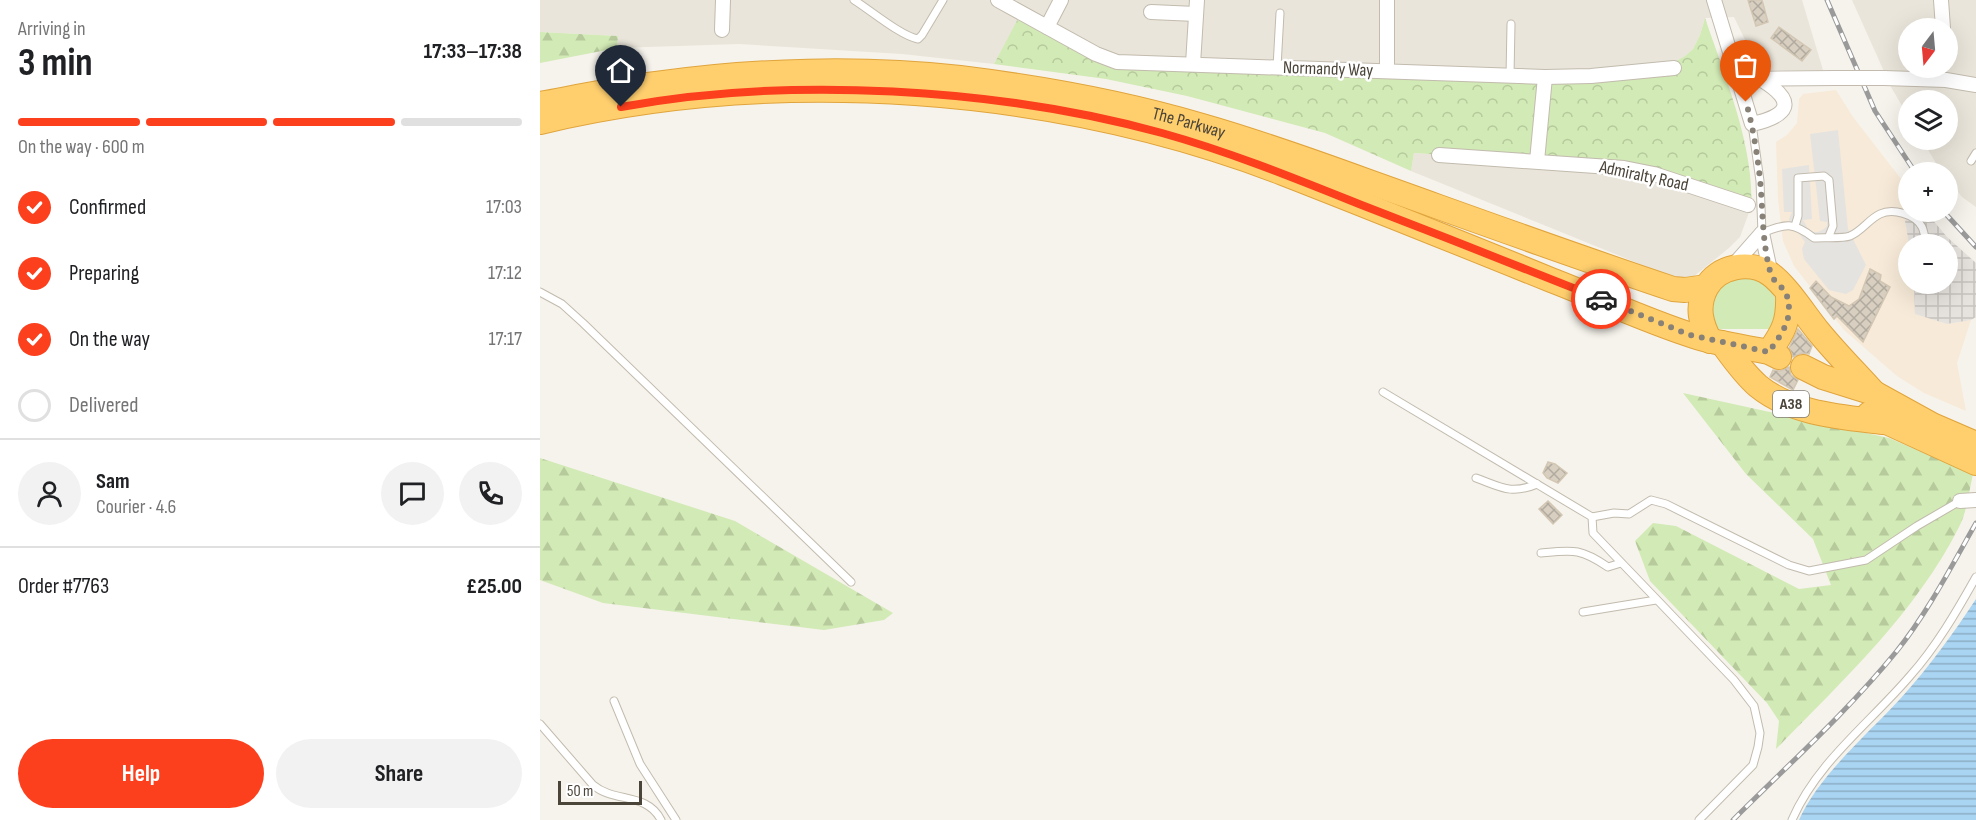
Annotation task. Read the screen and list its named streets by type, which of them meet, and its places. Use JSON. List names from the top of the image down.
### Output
{
  "streets": {
    "highway": ["The Parkway", "A38"],
    "street": ["Normandy Way", "Admiralty Road"]
  },
  "crossings": [
    ["The Parkway", "A38"]
  ],
  "scale_bar": "50 m",
  "north": "bottom",
  "page": {
    "heading": ["3 min", "Arriving in", "17:33–17:38"],
    "panel": [
      "Sam",
      "Courier · 4.6",
      "Order #7763",
      "£25.00"
    ],
    "map_buttons": ["+", "−"],
    "bar": "On the way · 600 m",
    "list": [
      ["Confirmed", "17:03"],
      ["Preparing", "17:12"],
      ["On the way", "17:17"],
      "Delivered"
    ],
    "buttons": ["Help", "Share"],
    "scale": "50 m"
  }
}
